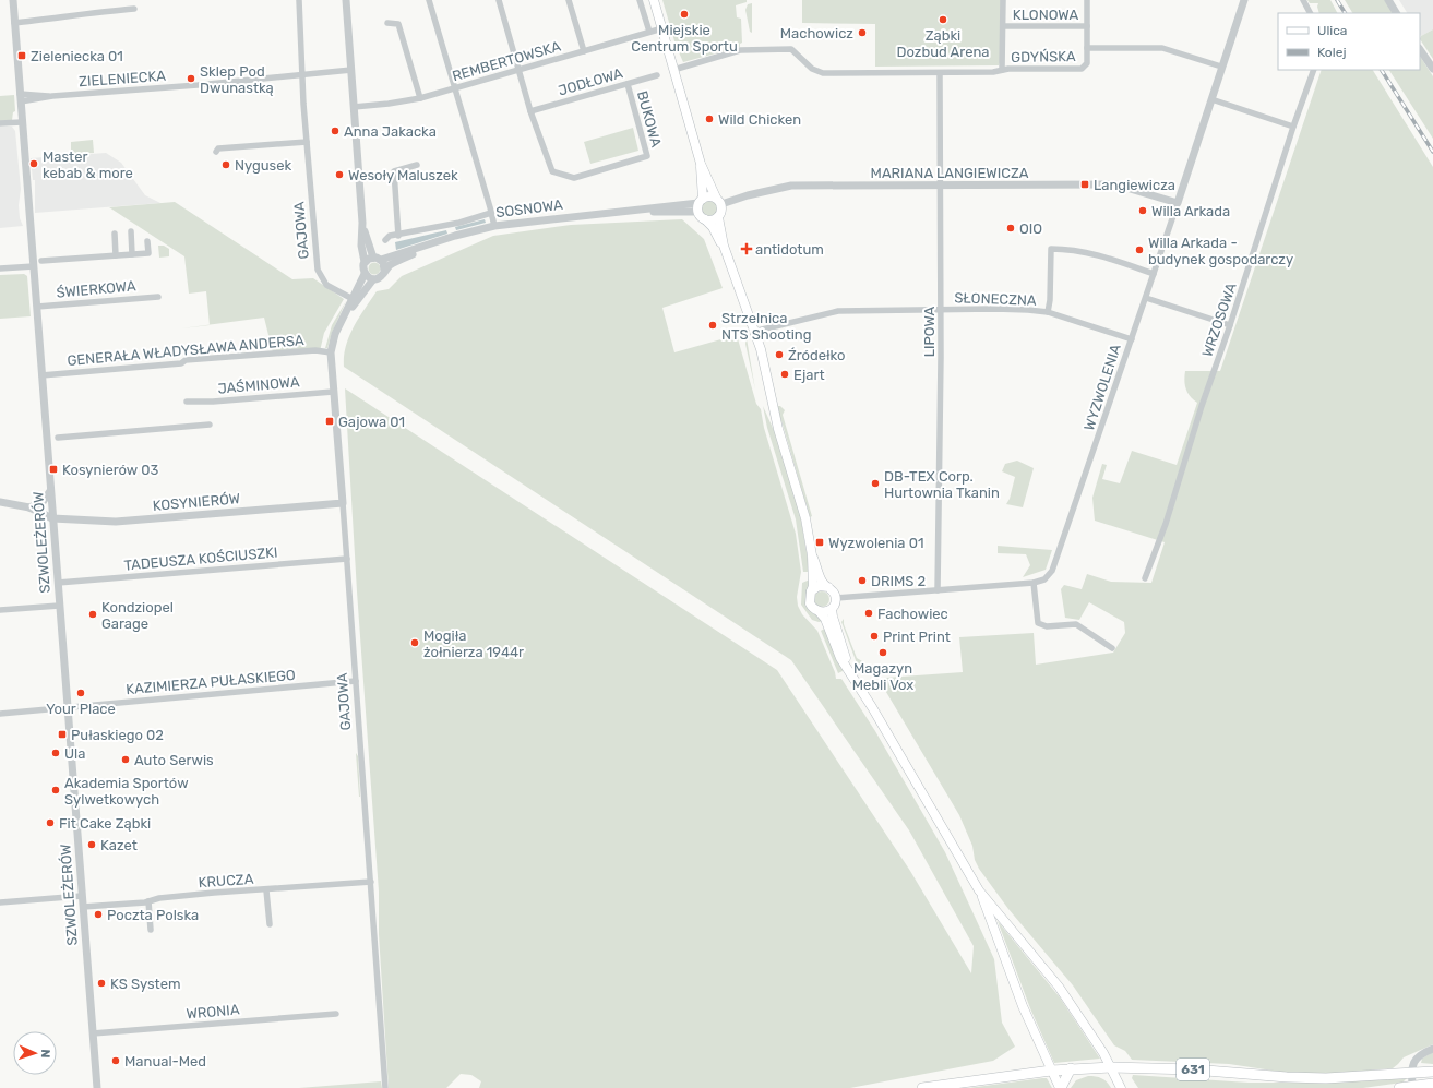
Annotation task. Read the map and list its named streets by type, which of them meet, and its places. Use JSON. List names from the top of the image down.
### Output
{
  "streets": {
    "main road": ["631"],
    "street": [
      "KLONOWA",
      "GDYŃSKA",
      "REMBERTOWSKA",
      "ZIELENIECKA",
      "JODŁOWA",
      "BUKOWA",
      "MARIANA LANGIEWICZA",
      "SOSNOWA",
      "GAJOWA",
      "ŚWIERKOWA",
      "SŁONECZNA",
      "WRZOSOWA",
      "LIPOWA",
      "GENERAŁA WŁADYSŁAWA ANDERSA",
      "JAŚMINOWA",
      "WYZWOLENIA",
      "KOSYNIERÓW",
      "SZWOLEŻERÓW",
      "TADEUSZA KOŚCIUSZKI",
      "KAZIMIERZA PUŁASKIEGO",
      "KRUCZA",
      "WRONIA"
    ]
  },
  "crossings": [
    ["GDYŃSKA", "LIPOWA"],
    ["GDYŃSKA", "WYZWOLENIA"],
    ["ZIELENIECKA", "GAJOWA"],
    ["ZIELENIECKA", "SZWOLEŻERÓW"],
    ["JODŁOWA", "BUKOWA"],
    ["MARIANA LANGIEWICZA", "SOSNOWA"],
    ["MARIANA LANGIEWICZA", "LIPOWA"],
    ["MARIANA LANGIEWICZA", "WYZWOLENIA"],
    ["SOSNOWA", "GAJOWA"],
    ["GAJOWA", "GENERAŁA WŁADYSŁAWA ANDERSA"],
    ["GAJOWA", "JAŚMINOWA"],
    ["GAJOWA", "KOSYNIERÓW"],
    ["GAJOWA", "TADEUSZA KOŚCIUSZKI"],
    ["GAJOWA", "KAZIMIERZA PUŁASKIEGO"],
    ["GAJOWA", "KRUCZA"],
    ["ŚWIERKOWA", "SZWOLEŻERÓW"],
    ["SŁONECZNA", "LIPOWA"],
    ["SŁONECZNA", "WYZWOLENIA"],
    ["LIPOWA", "WYZWOLENIA"],
    ["GENERAŁA WŁADYSŁAWA ANDERSA", "SZWOLEŻERÓW"],
    ["KOSYNIERÓW", "SZWOLEŻERÓW"],
    ["SZWOLEŻERÓW", "TADEUSZA KOŚCIUSZKI"],
    ["SZWOLEŻERÓW", "KAZIMIERZA PUŁASKIEGO"],
    ["SZWOLEŻERÓW", "KRUCZA"],
    ["SZWOLEŻERÓW", "WRONIA"]
  ],
  "places": {
    "other": [
      "Miejskie Centrum Sportu",
      "Ząbki Dozbud Arena",
      "Machowicz",
      "Sklep Pod Dwunastką",
      "Wild Chicken",
      "Anna Jakacka",
      "Master kebab & more",
      "Nygusek",
      "Wesoły Maluszek",
      "Willa Arkada",
      "OIO",
      "Willa Arkada - budynek gospodarczy",
      "Strzelnica NTS Shooting",
      "Źródełko",
      "Ejart",
      "DB-TEX Corp. Hurtownia Tkanin",
      "DRIMS 2",
      "Fachowiec",
      "Kondziopel Garage",
      "Print Print",
      "Mogiła żołnierza 1944r",
      "Magazyn Mebli Vox",
      "Your Place",
      "Ula",
      "Auto Serwis",
      "Akademia Sportów Sylwetkowych",
      "Fit Cake Ząbki",
      "Kazet",
      "Poczta Polska",
      "KS System",
      "Manual-Med"
    ],
    "transit": [
      "Zieleniecka 01",
      "Langiewicza",
      "Gajowa 01",
      "Kosynierów 03",
      "Wyzwolenia 01",
      "Pułaskiego 02"
    ],
    "health": ["antidotum"]
  },
  "legend": ["Ulica", "Kolej"],
  "north": "right"
}
